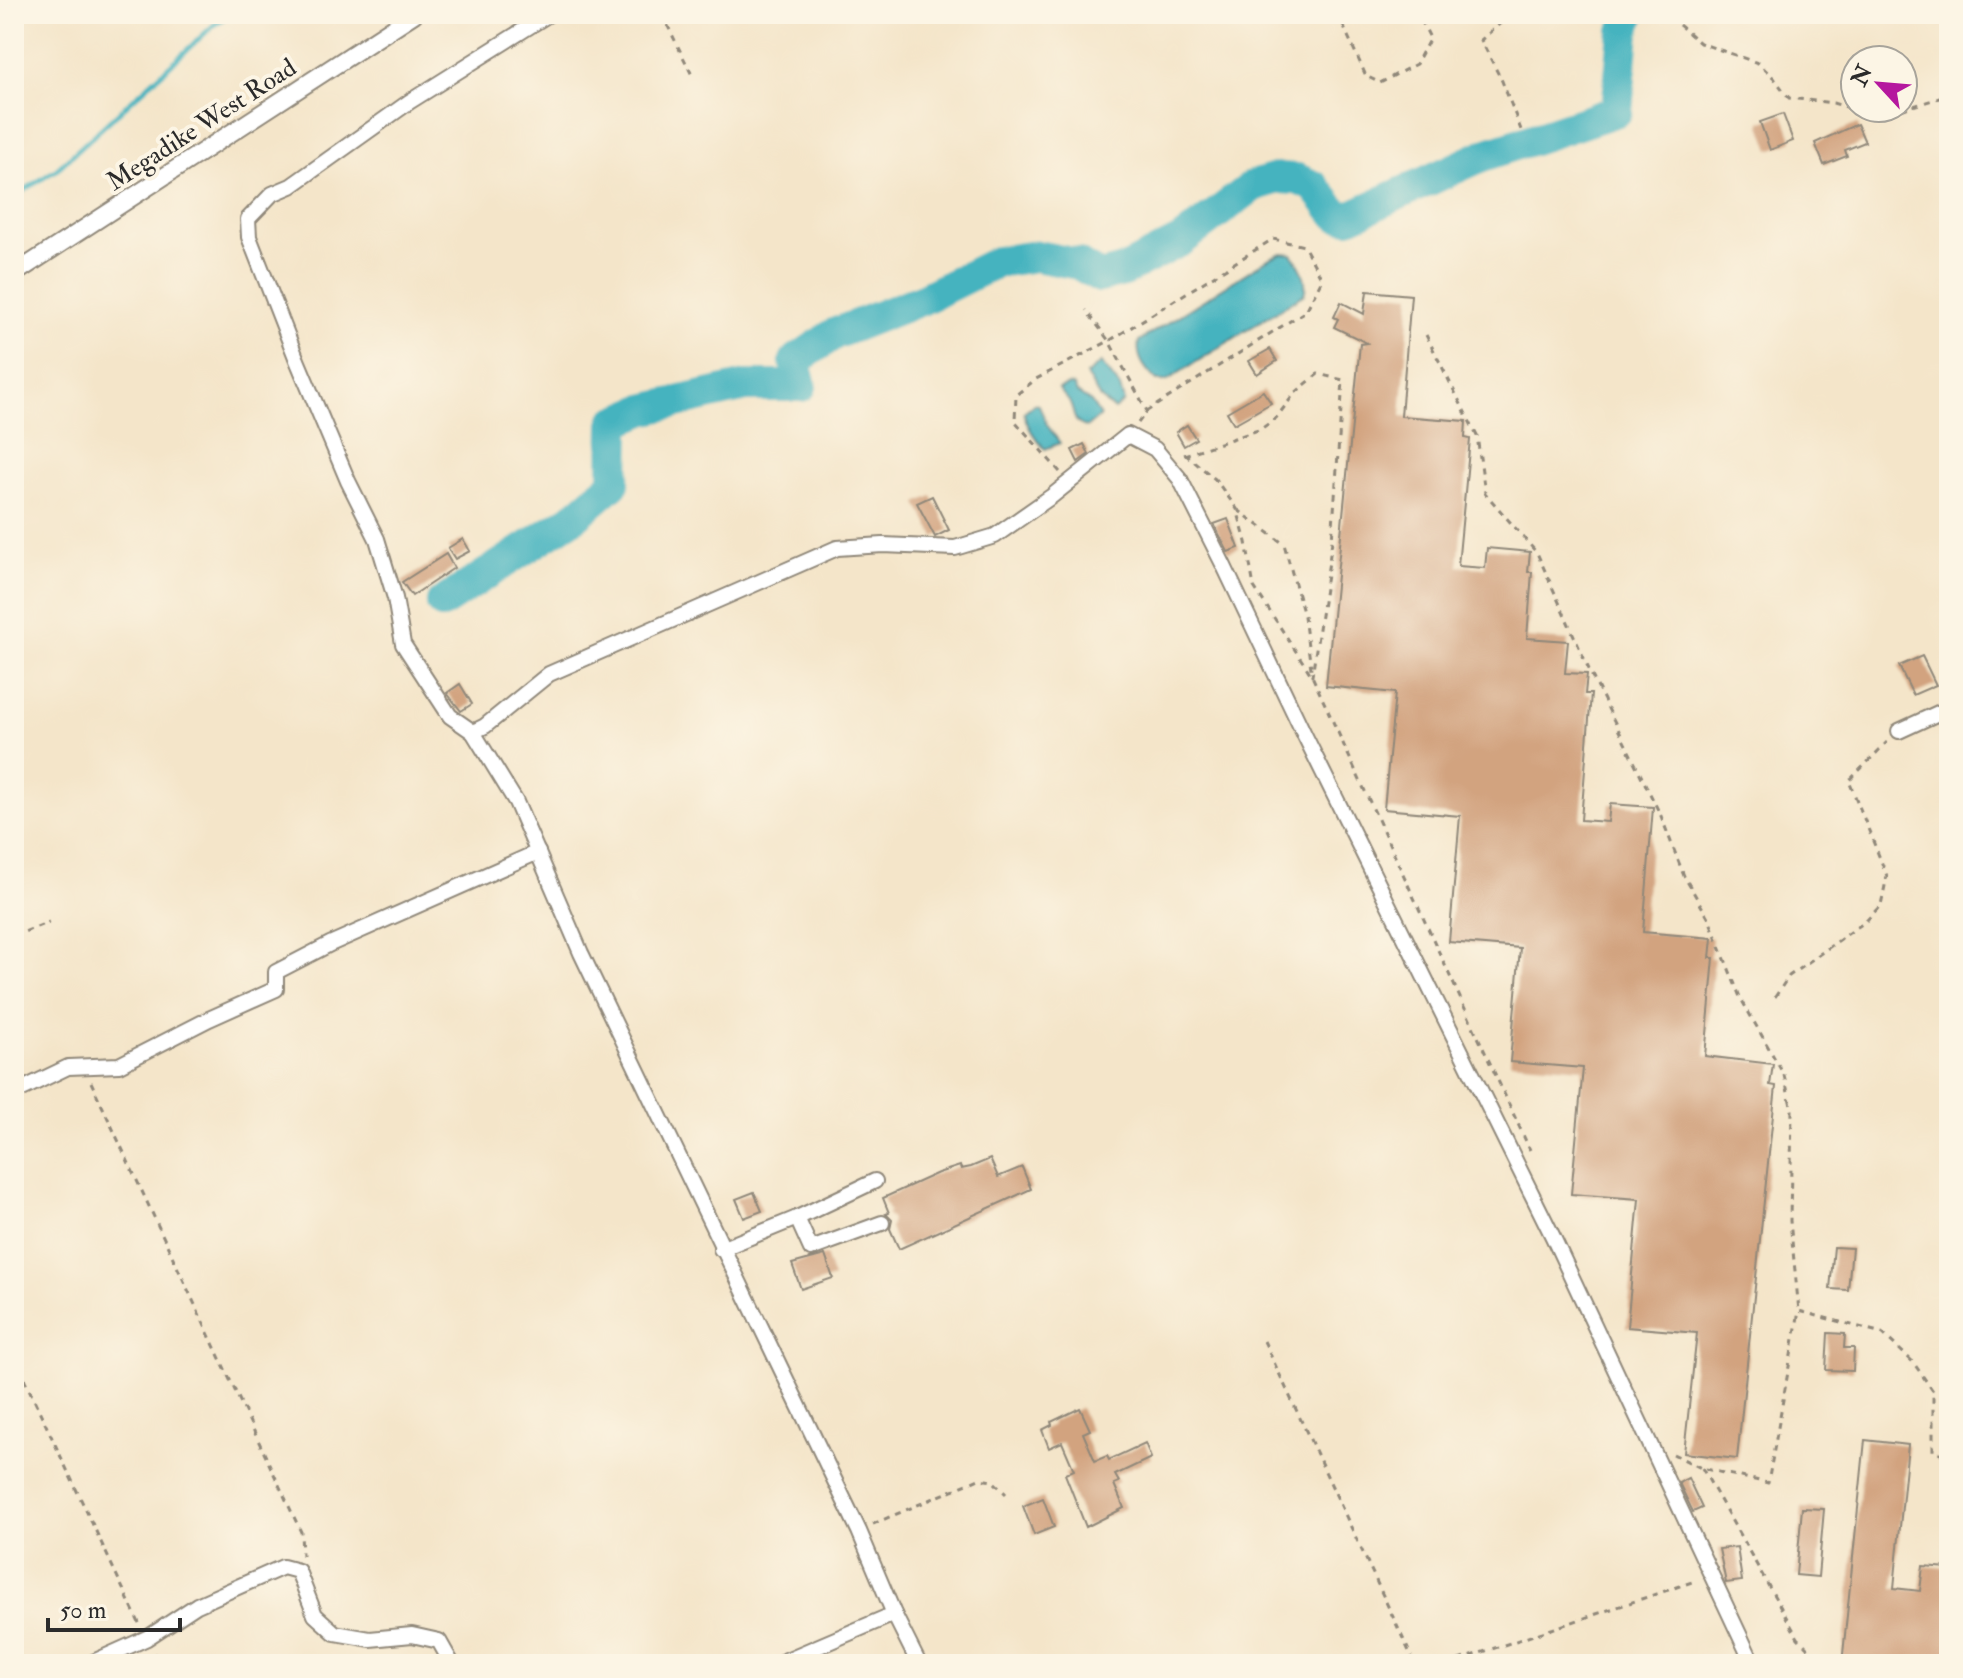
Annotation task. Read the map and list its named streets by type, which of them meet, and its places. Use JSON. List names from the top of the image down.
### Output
{
  "streets": {
    "street": ["Megadike West Road"]
  },
  "scale_bar": "50 m",
  "north": "top left"
}
